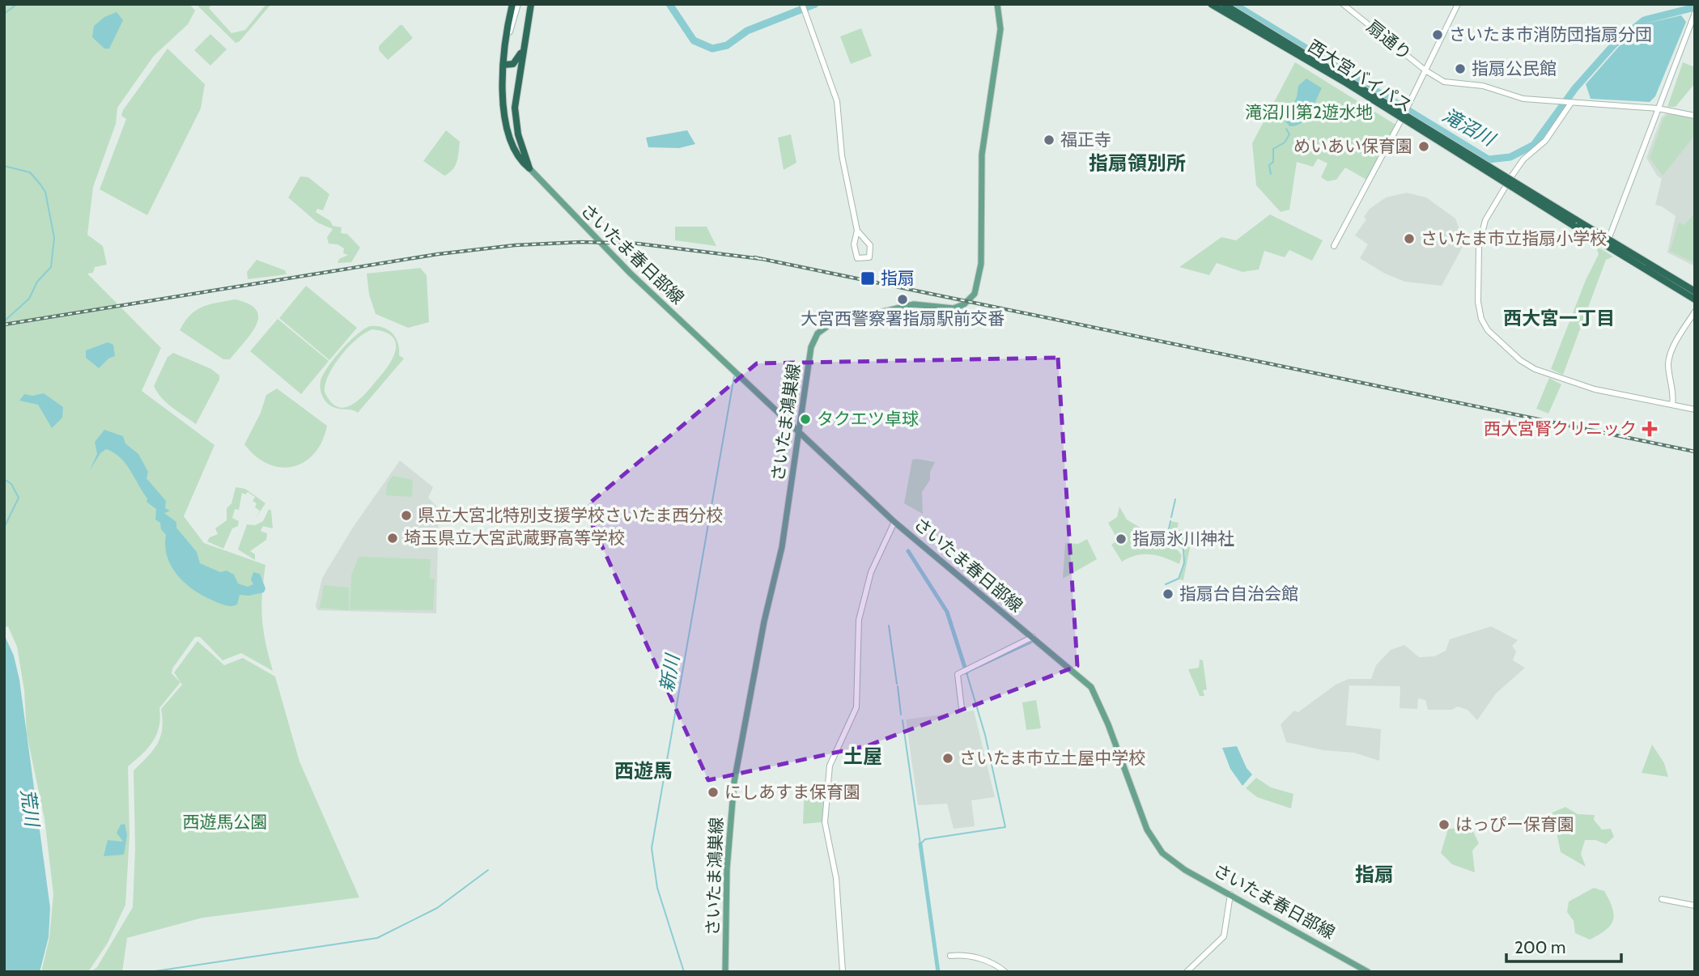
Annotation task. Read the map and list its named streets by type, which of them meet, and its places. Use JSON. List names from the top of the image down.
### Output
{
  "streets": {
    "highway": ["西大宮バイパス"],
    "main road": ["さいたま春日部線", "さいたま鴻巣線"],
    "street": ["扇通り"]
  },
  "crossings": [
    ["さいたま春日部線", "さいたま鴻巣線"]
  ],
  "districts": [
    "指扇領別所",
    "西大宮一丁目",
    "土屋",
    "西遊馬",
    "指扇"
  ],
  "water": ["滝沼川", "新川", "荒川"],
  "parks": ["滝沼川第2遊水地", "西遊馬公園"],
  "places": {
    "other": [
      "さいたま市消防団指扇分団",
      "指扇公民館",
      "福正寺",
      "めいあい保育園",
      "さいたま市立指扇小学校",
      "大宮西警察署指扇駅前交番",
      "タクエツ卓球",
      "県立大宮北特別支援学校さいたま西分校",
      "埼玉県立大宮武蔵野高等学校",
      "指扇氷川神社",
      "指扇台自治会館",
      "さいたま市立土屋中学校",
      "にしあすま保育園",
      "はっぴー保育園"
    ],
    "transit": ["指扇"],
    "health": ["西大宮腎クリニック"]
  },
  "scale_bar": "200 m"
}
